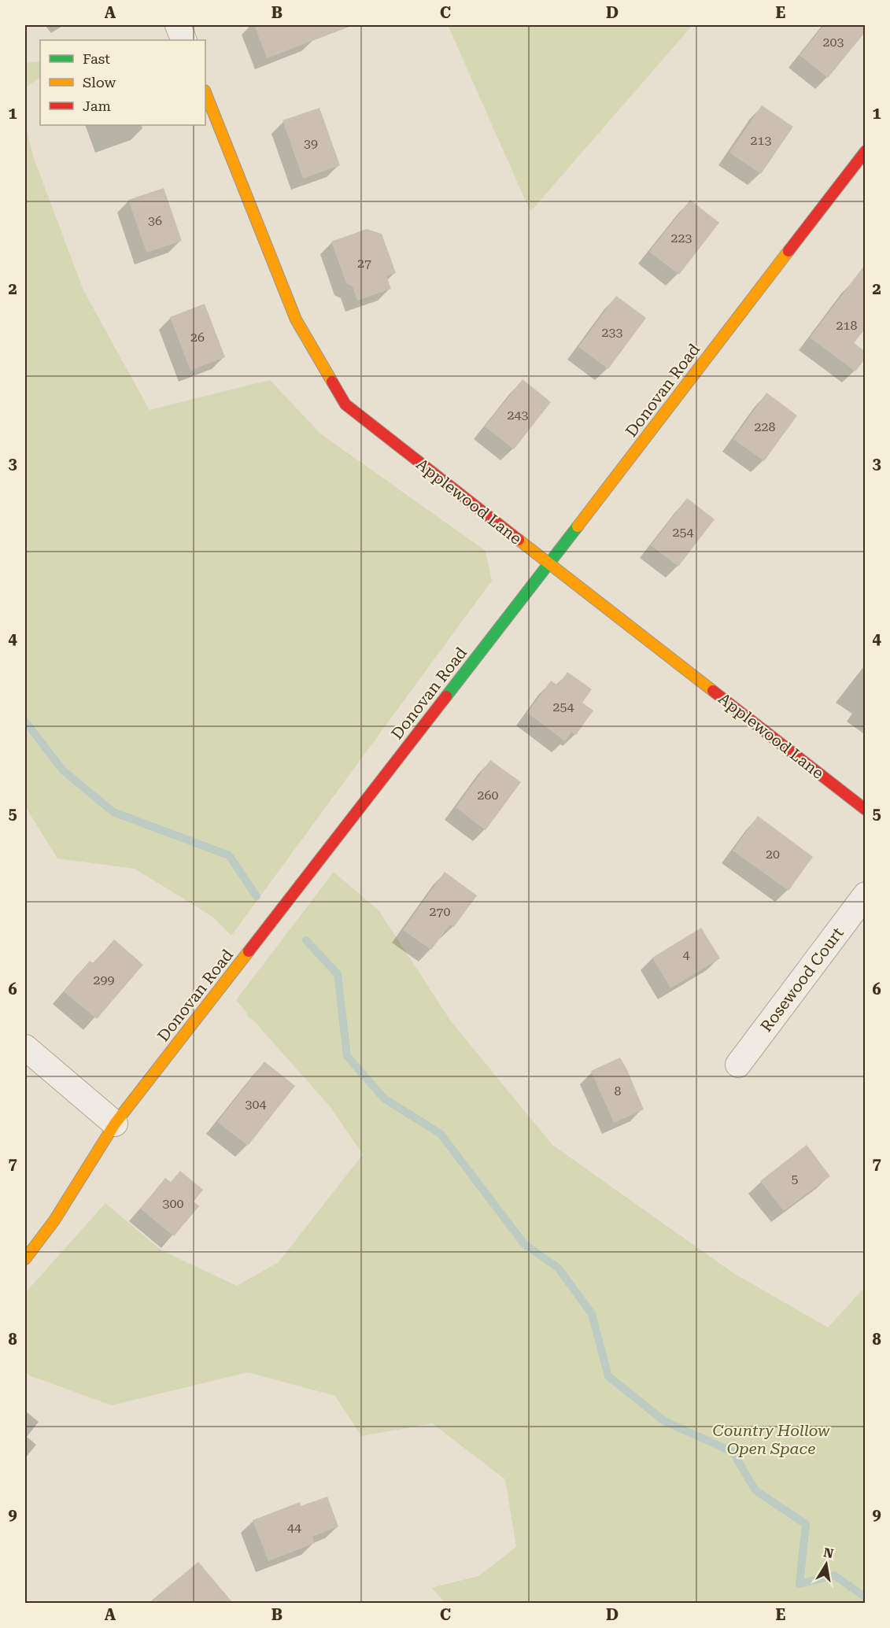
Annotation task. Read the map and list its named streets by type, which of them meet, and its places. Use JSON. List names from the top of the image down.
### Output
{
  "streets": {
    "street": ["Donovan Road", "Applewood Lane", "Rosewood Court"]
  },
  "crossings": [
    ["Donovan Road", "Applewood Lane"]
  ],
  "parks": ["Country Hollow Open Space"],
  "house_numbers": [
    "203",
    "213",
    "39",
    "36",
    "223",
    "27",
    "218",
    "233",
    "26",
    "243",
    "228",
    "254",
    "254",
    "260",
    "20",
    "270",
    "4",
    "299",
    "8",
    "304",
    "5",
    "300",
    "44"
  ],
  "legend": ["Fast", "Slow", "Jam"],
  "north": "top",
  "grid": {
    "columns": [
      "A",
      "B",
      "C",
      "D",
      "E"
    ],
    "rows": [
      "1",
      "2",
      "3",
      "4",
      "5",
      "6",
      "7",
      "8",
      "9"
    ]
  }
}
